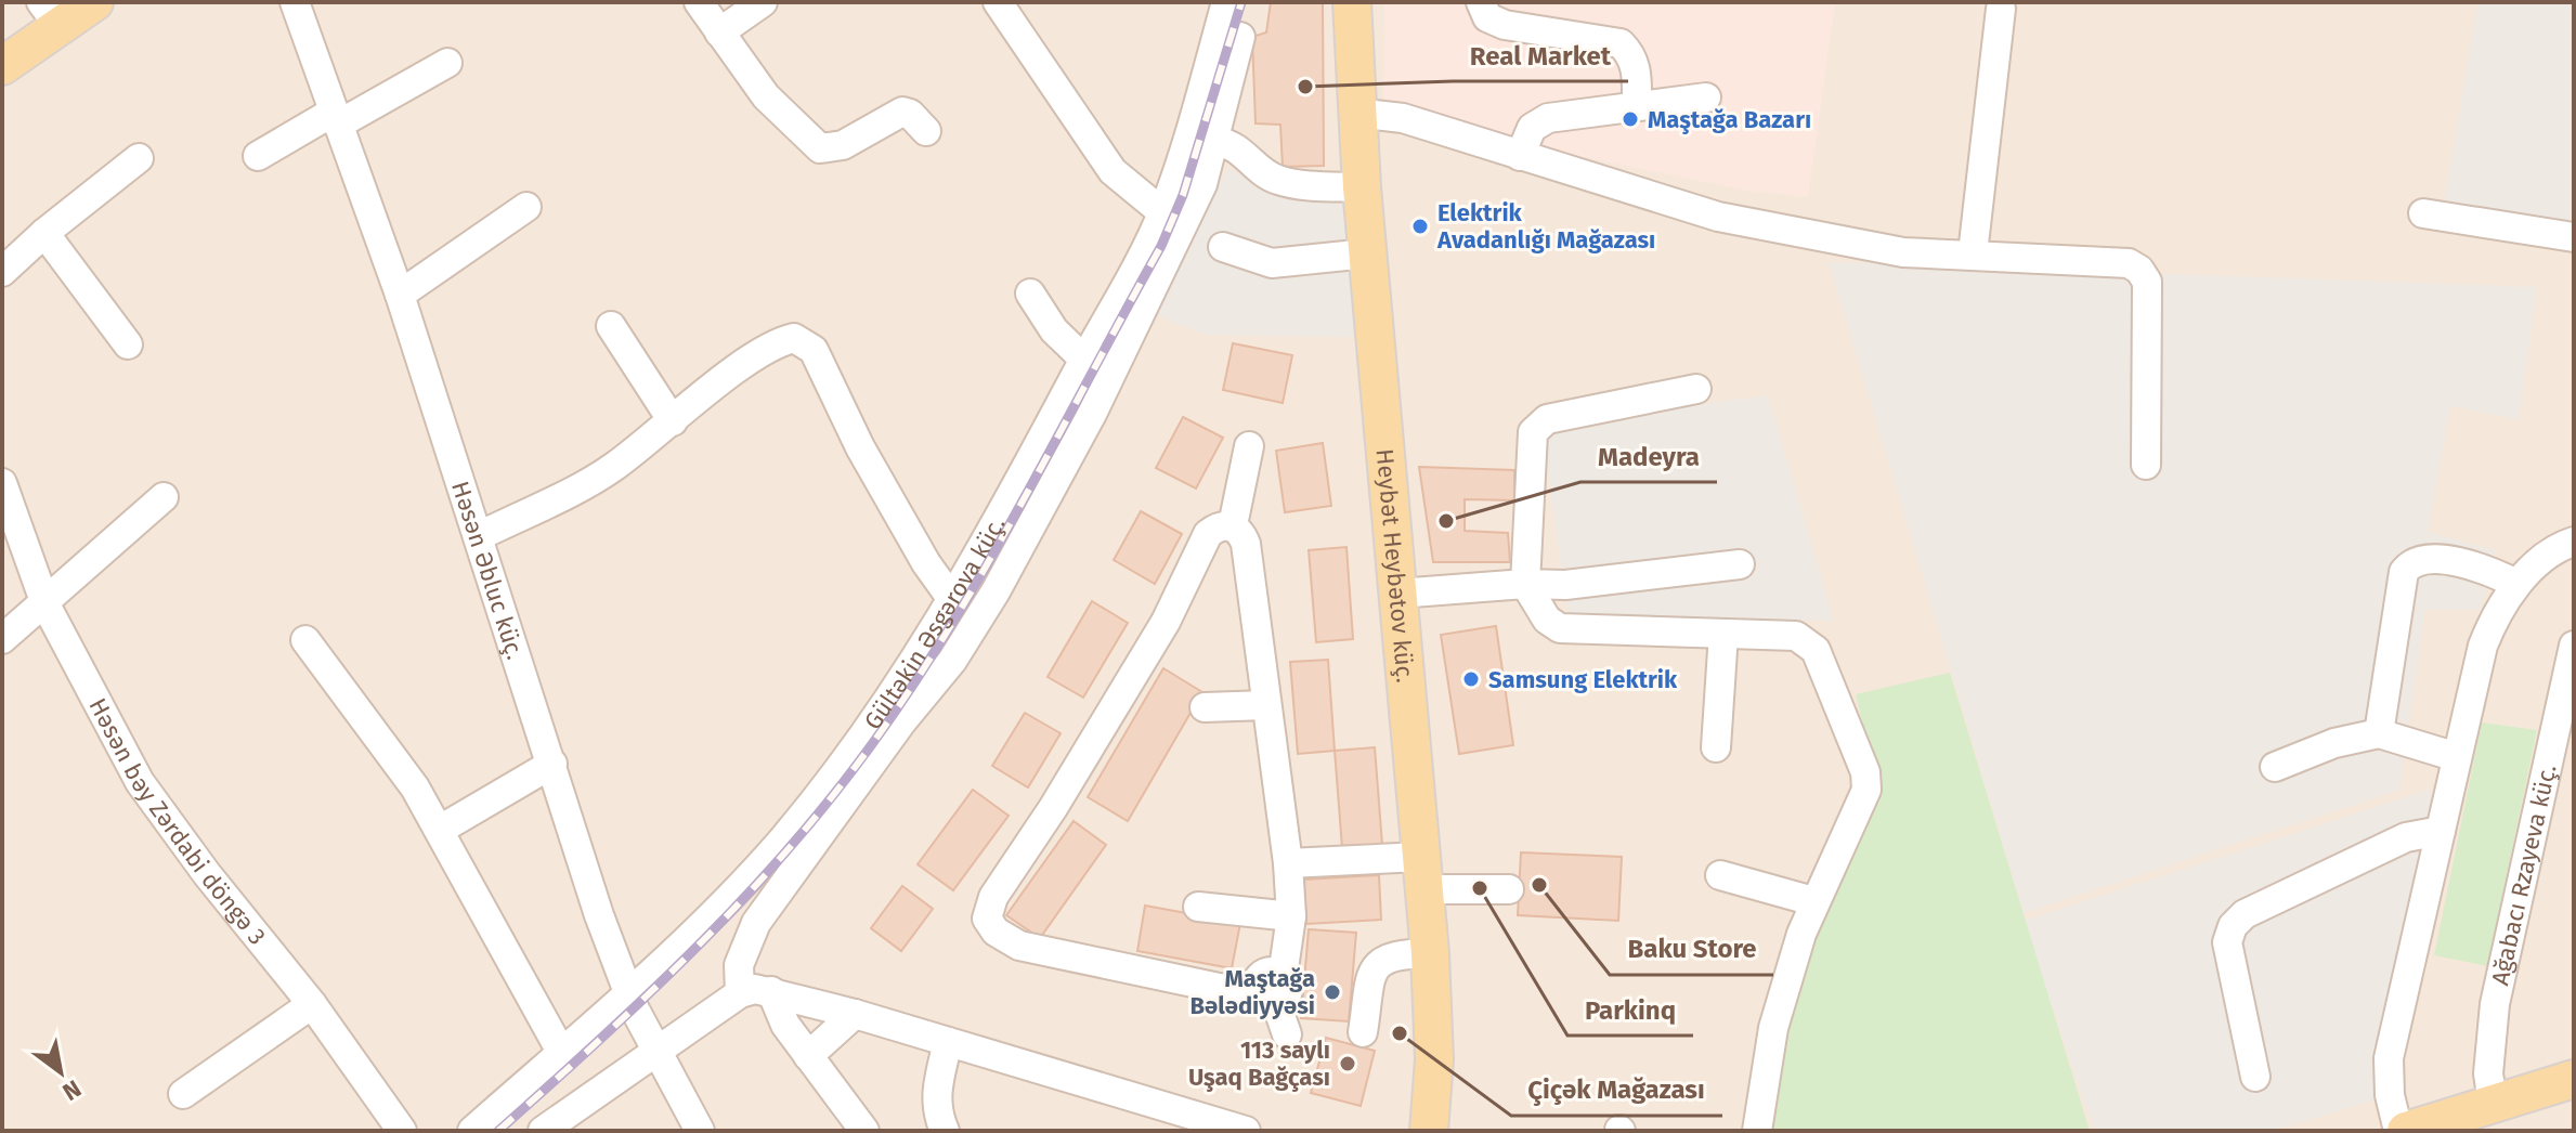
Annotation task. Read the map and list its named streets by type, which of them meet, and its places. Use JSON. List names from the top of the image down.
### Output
{
  "streets": {
    "main road": ["Heybət Heybətov küç."],
    "street": [
      "Həsən Əbluc küç.",
      "Gültəkin Əsgərova küç.",
      "Həsən bəy Zərdabi döngə 3",
      "Ağabacı Rzayeva küç."
    ]
  },
  "crossings": [
    ["Həsən Əbluc küç.", "Gültəkin Əsgərova küç."]
  ],
  "places": [
    "Real Market",
    "Maştağa Bazarı",
    "Elektrik Avadanlığı Mağazası",
    "Madeyra",
    "Samsung Elektrik",
    "Baku Store",
    "Parkinq",
    "Maştağa Bələdiyyəsi",
    "Çiçək Mağazası",
    "113 saylı Uşaq Bağçası"
  ],
  "north": "bottom right"
}
